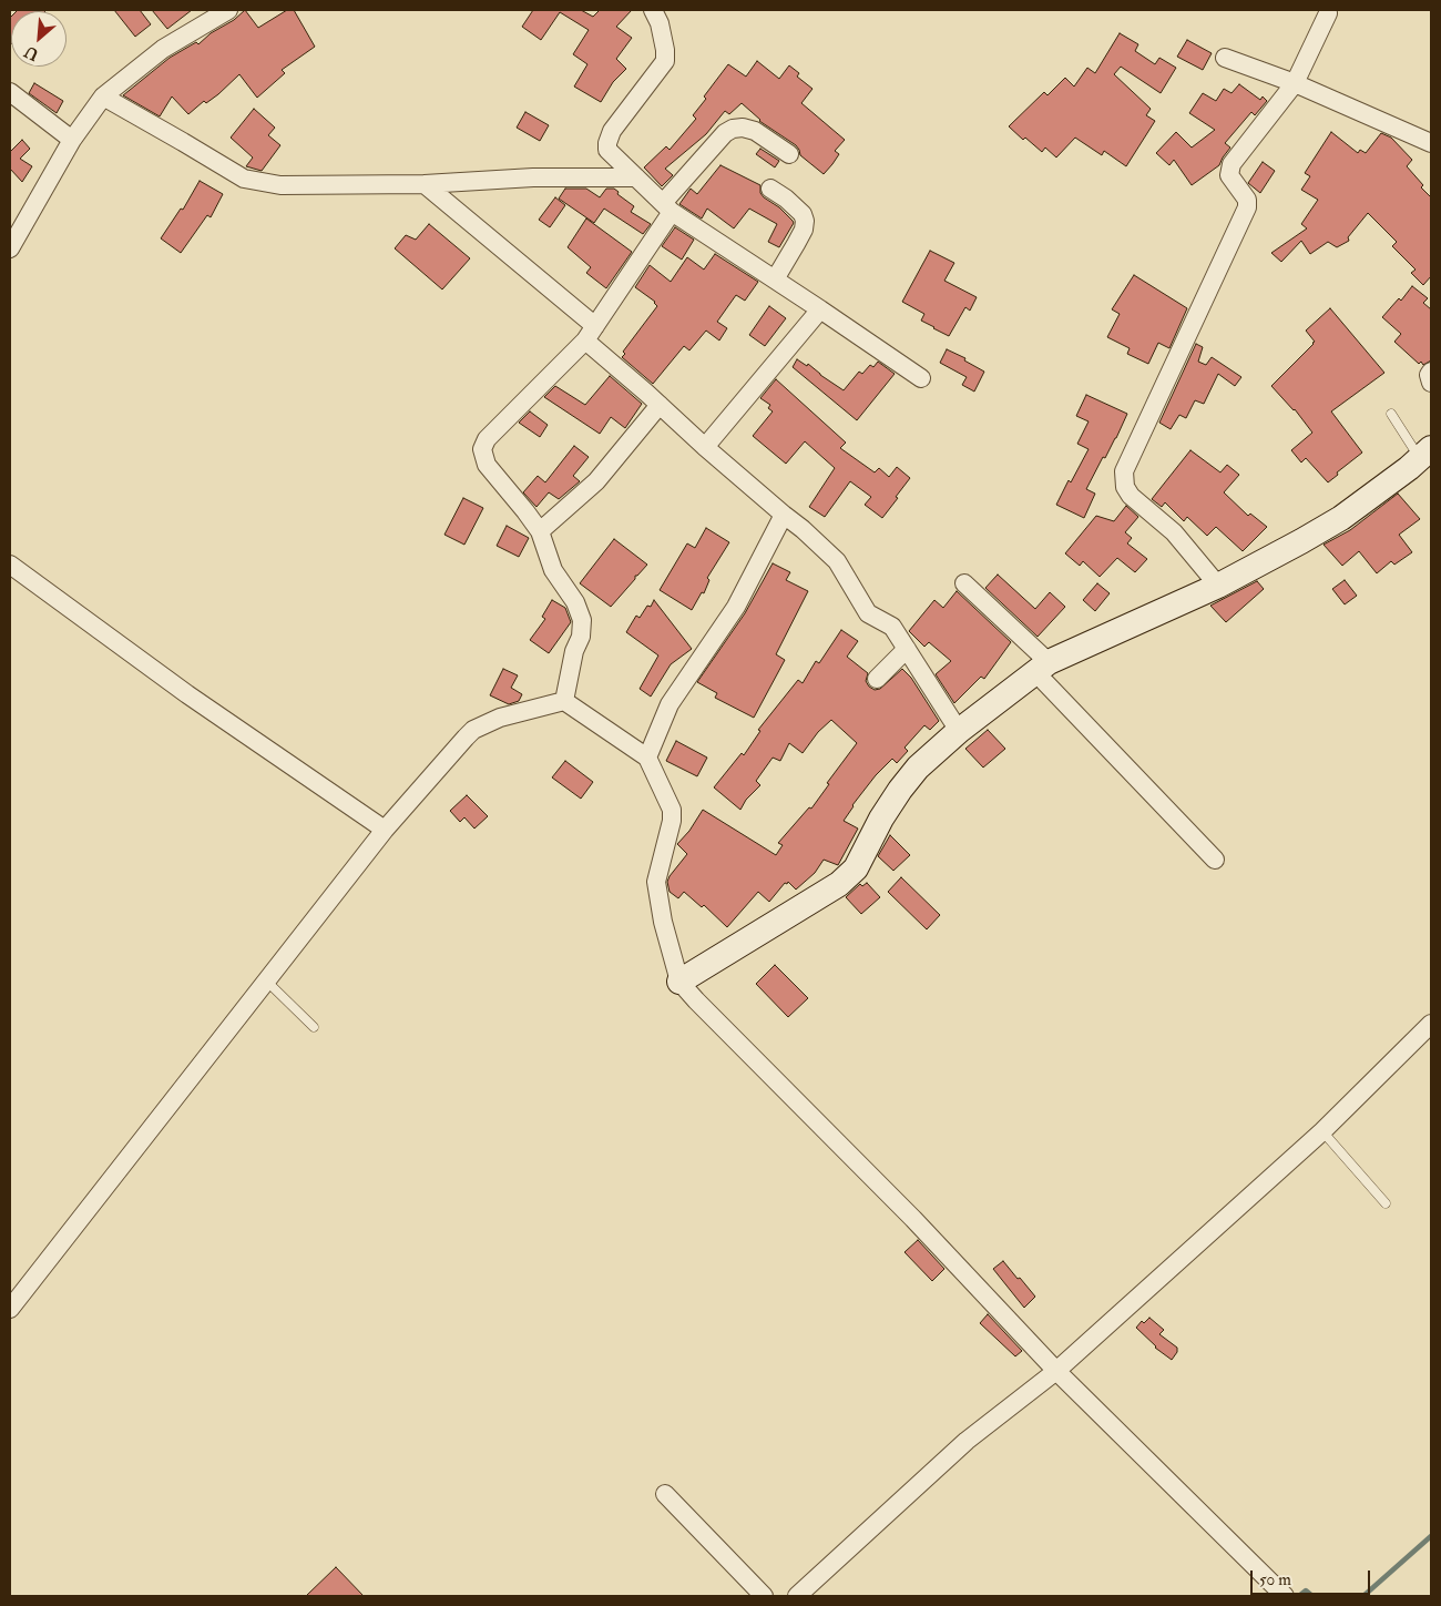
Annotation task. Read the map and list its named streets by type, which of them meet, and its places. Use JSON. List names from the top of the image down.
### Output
{
  "scale_bar": "50 m",
  "north": "bottom left"
}
